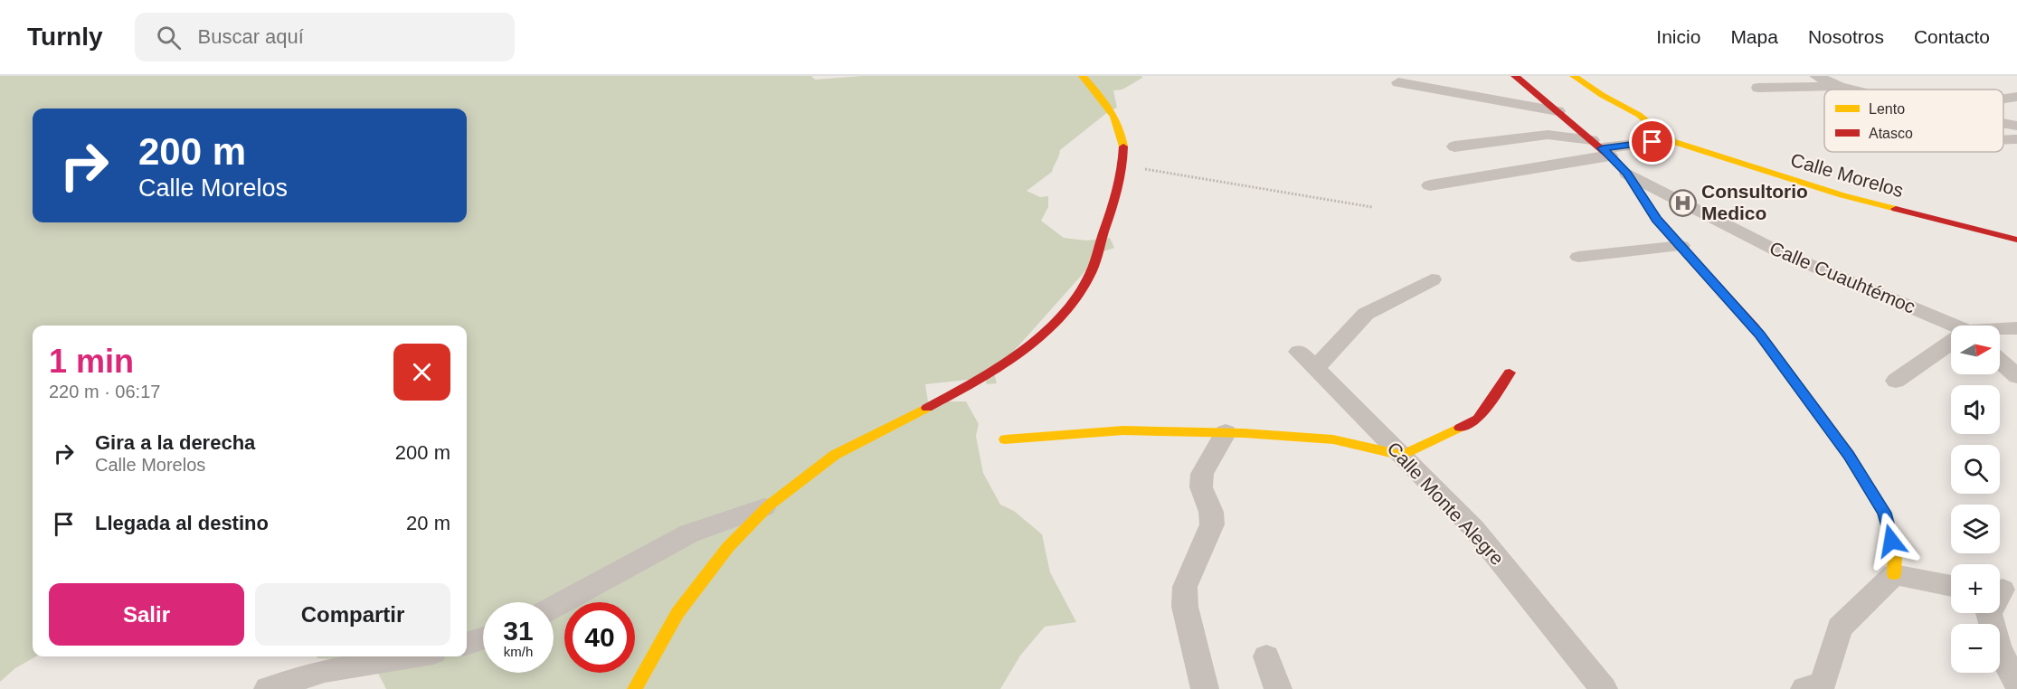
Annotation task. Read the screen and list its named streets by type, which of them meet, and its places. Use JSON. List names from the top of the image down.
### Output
{
  "streets": {
    "street": ["Calle Morelos", "Calle Cuauhtémoc", "Calle Monte Alegre"]
  },
  "places": {
    "hospital": ["Consultorio Medico"]
  },
  "legend": ["Lento", "Atasco"],
  "north": "right",
  "page": {
    "header": "Turnly",
    "search": "Buscar aquí",
    "nav": [
      "Inicio",
      "Mapa",
      "Nosotros",
      "Contacto"
    ],
    "turn": ["200 m", "Calle Morelos"],
    "map_buttons": ["+", "−"],
    "heading": ["1 min", "220 m · 06:17"],
    "list": [
      {
        "name": "Gira a la derecha",
        "note": "Calle Morelos",
        "value": "200 m"
      },
      {
        "name": "Llegada al destino",
        "value": "20 m"
      }
    ],
    "buttons": ["Salir", "Compartir"],
    "speed": "31 km/h",
    "limit": "40"
  }
}
